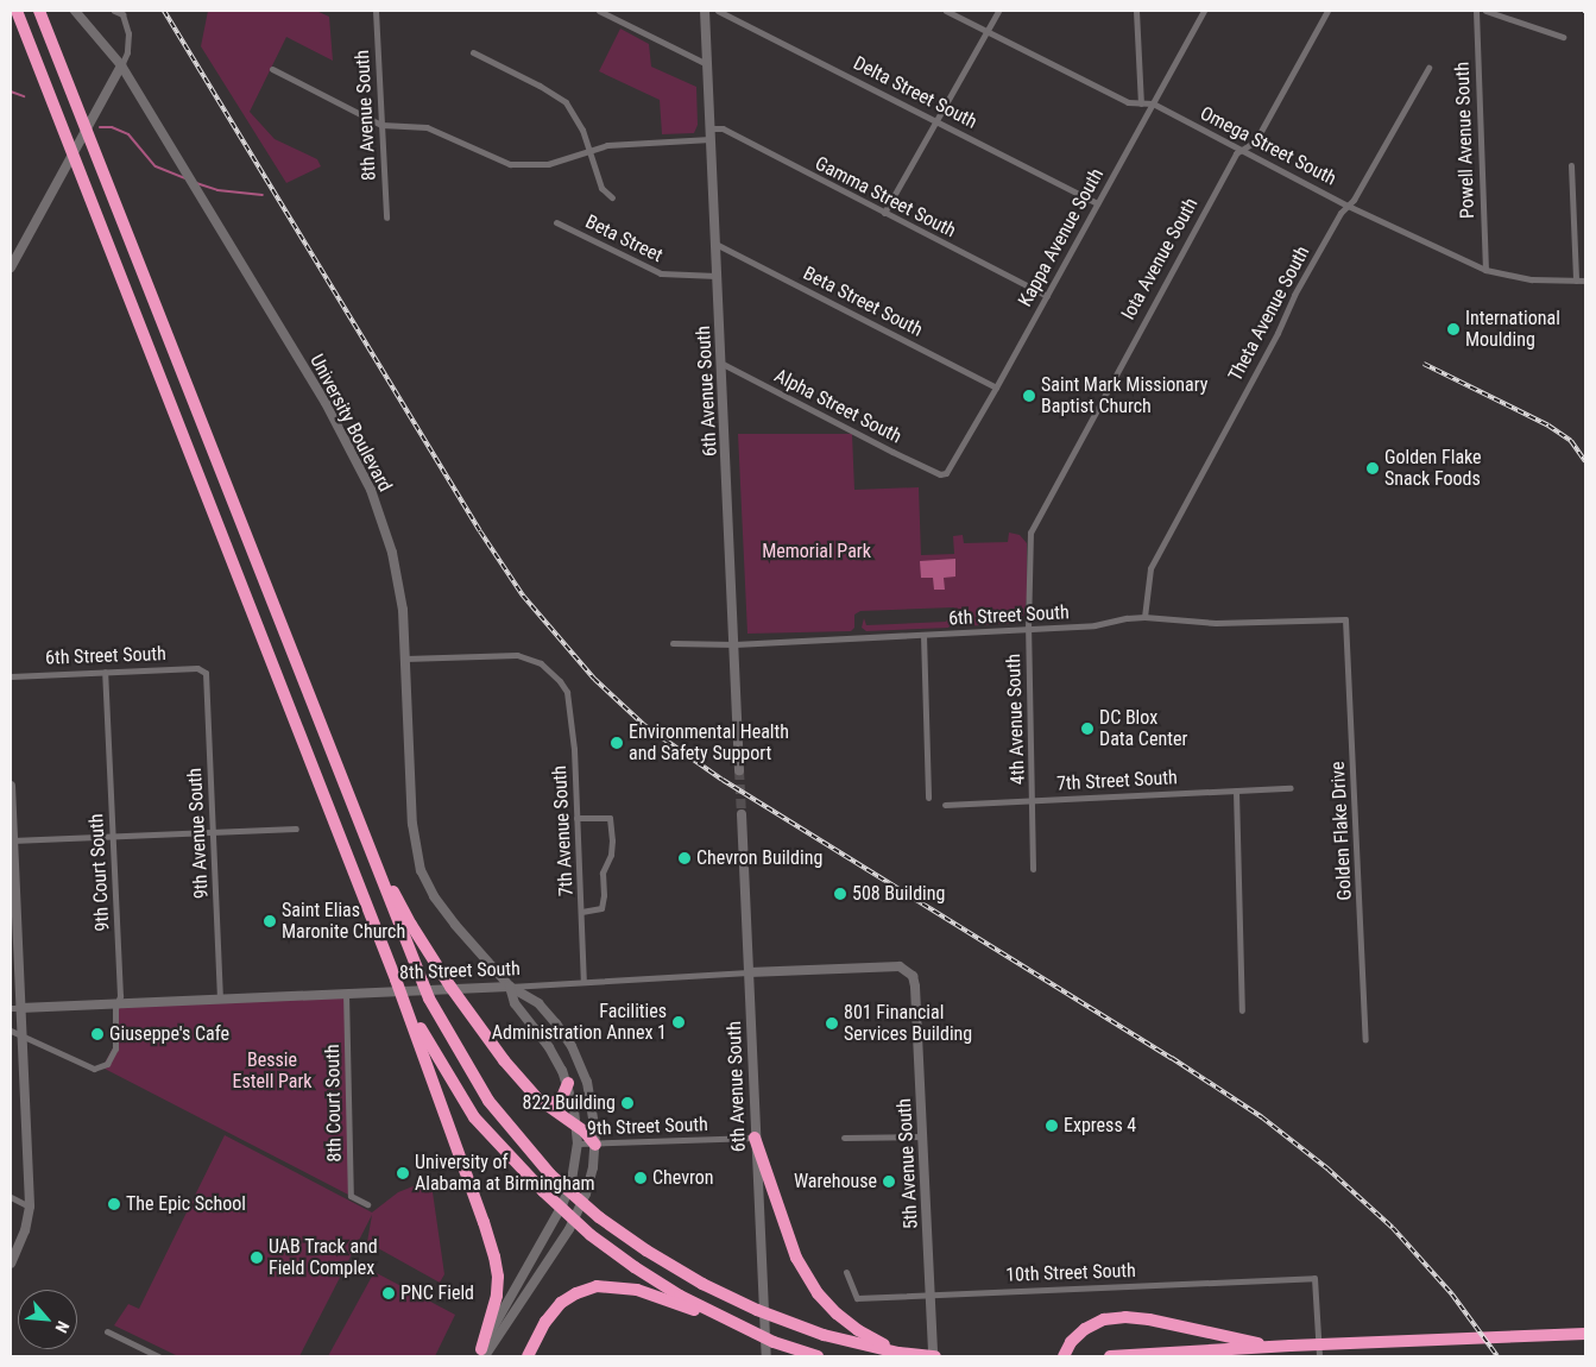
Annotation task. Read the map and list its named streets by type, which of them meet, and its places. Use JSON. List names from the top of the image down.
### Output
{
  "streets": {
    "main road": [
      "6th Avenue South",
      "University Boulevard",
      "8th Street South",
      "5th Avenue South"
    ],
    "street": [
      "Delta Street South",
      "8th Avenue South",
      "Powell Avenue South",
      "Omega Street South",
      "Gamma Street South",
      "Kappa Avenue South",
      "Beta Street",
      "Iota Avenue South",
      "Beta Street South",
      "Theta Avenue South",
      "Alpha Street South",
      "6th Street South",
      "4th Avenue South",
      "7th Street South",
      "7th Avenue South",
      "Golden Flake Drive",
      "9th Avenue South",
      "9th Court South",
      "8th Court South",
      "9th Street South",
      "10th Street South"
    ]
  },
  "crossings": [
    ["Delta Street South", "Kappa Avenue South"],
    ["Powell Avenue South", "Omega Street South"],
    ["Omega Street South", "Kappa Avenue South"],
    ["Omega Street South", "Iota Avenue South"],
    ["Omega Street South", "Theta Avenue South"],
    ["Gamma Street South", "Kappa Avenue South"],
    ["Gamma Street South", "6th Avenue South"],
    ["Kappa Avenue South", "Beta Street South"],
    ["Kappa Avenue South", "Alpha Street South"],
    ["Beta Street", "6th Avenue South"],
    ["Iota Avenue South", "4th Avenue South"],
    ["Beta Street South", "6th Avenue South"],
    ["Theta Avenue South", "6th Street South"],
    ["6th Avenue South", "Alpha Street South"],
    ["6th Avenue South", "6th Street South"],
    ["6th Avenue South", "8th Street South"],
    ["6th Avenue South", "9th Street South"],
    ["University Boulevard", "7th Avenue South"],
    ["University Boulevard", "8th Street South"],
    ["University Boulevard", "9th Street South"],
    ["6th Street South", "4th Avenue South"],
    ["6th Street South", "Golden Flake Drive"],
    ["6th Street South", "9th Avenue South"],
    ["6th Street South", "9th Court South"],
    ["4th Avenue South", "7th Street South"],
    ["7th Avenue South", "8th Street South"],
    ["9th Avenue South", "8th Street South"],
    ["9th Court South", "8th Street South"],
    ["8th Street South", "8th Court South"],
    ["8th Street South", "5th Avenue South"],
    ["5th Avenue South", "10th Street South"]
  ],
  "parks": ["Memorial Park", "Bessie Estell Park"],
  "places": [
    "International Moulding",
    "Saint Mark Missionary Baptist Church",
    "Golden Flake Snack Foods",
    "DC Blox Data Center",
    "Environmental Health and Safety Support",
    "Chevron Building",
    "508 Building",
    "Saint Elias Maronite Church",
    "Facilities Administration Annex 1",
    "801 Financial Services Building",
    "Giuseppe's Cafe",
    "822 Building",
    "Express 4",
    "University of Alabama at Birmingham",
    "Chevron",
    "Warehouse",
    "The Epic School",
    "UAB Track and Field Complex",
    "PNC Field"
  ],
  "north": "bottom right"
}
